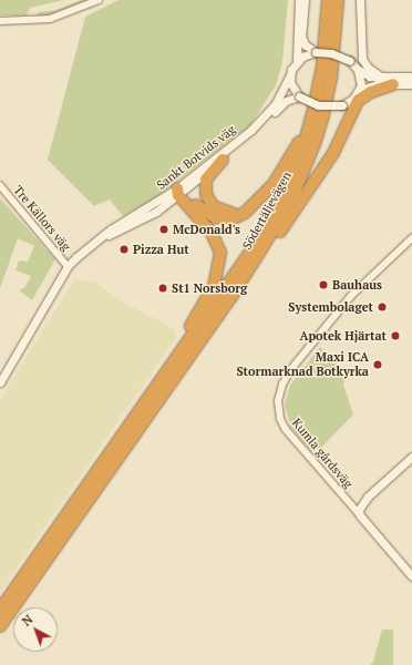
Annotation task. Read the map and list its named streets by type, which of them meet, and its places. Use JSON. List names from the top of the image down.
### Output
{
  "streets": {
    "highway": ["Södertäljevägen"],
    "main road": ["Sankt Botvids väg", "Kumla gårdsväg"],
    "street": ["Tre Källors väg"]
  },
  "crossings": [
    ["Sankt Botvids väg", "Tre Källors väg"]
  ],
  "places": [
    "McDonald's",
    "Pizza Hut",
    "Bauhaus",
    "St1 Norsborg",
    "Systembolaget",
    "Apotek Hjärtat",
    "Maxi ICA Stormarknad Botkyrka"
  ],
  "north": "top left"
}
